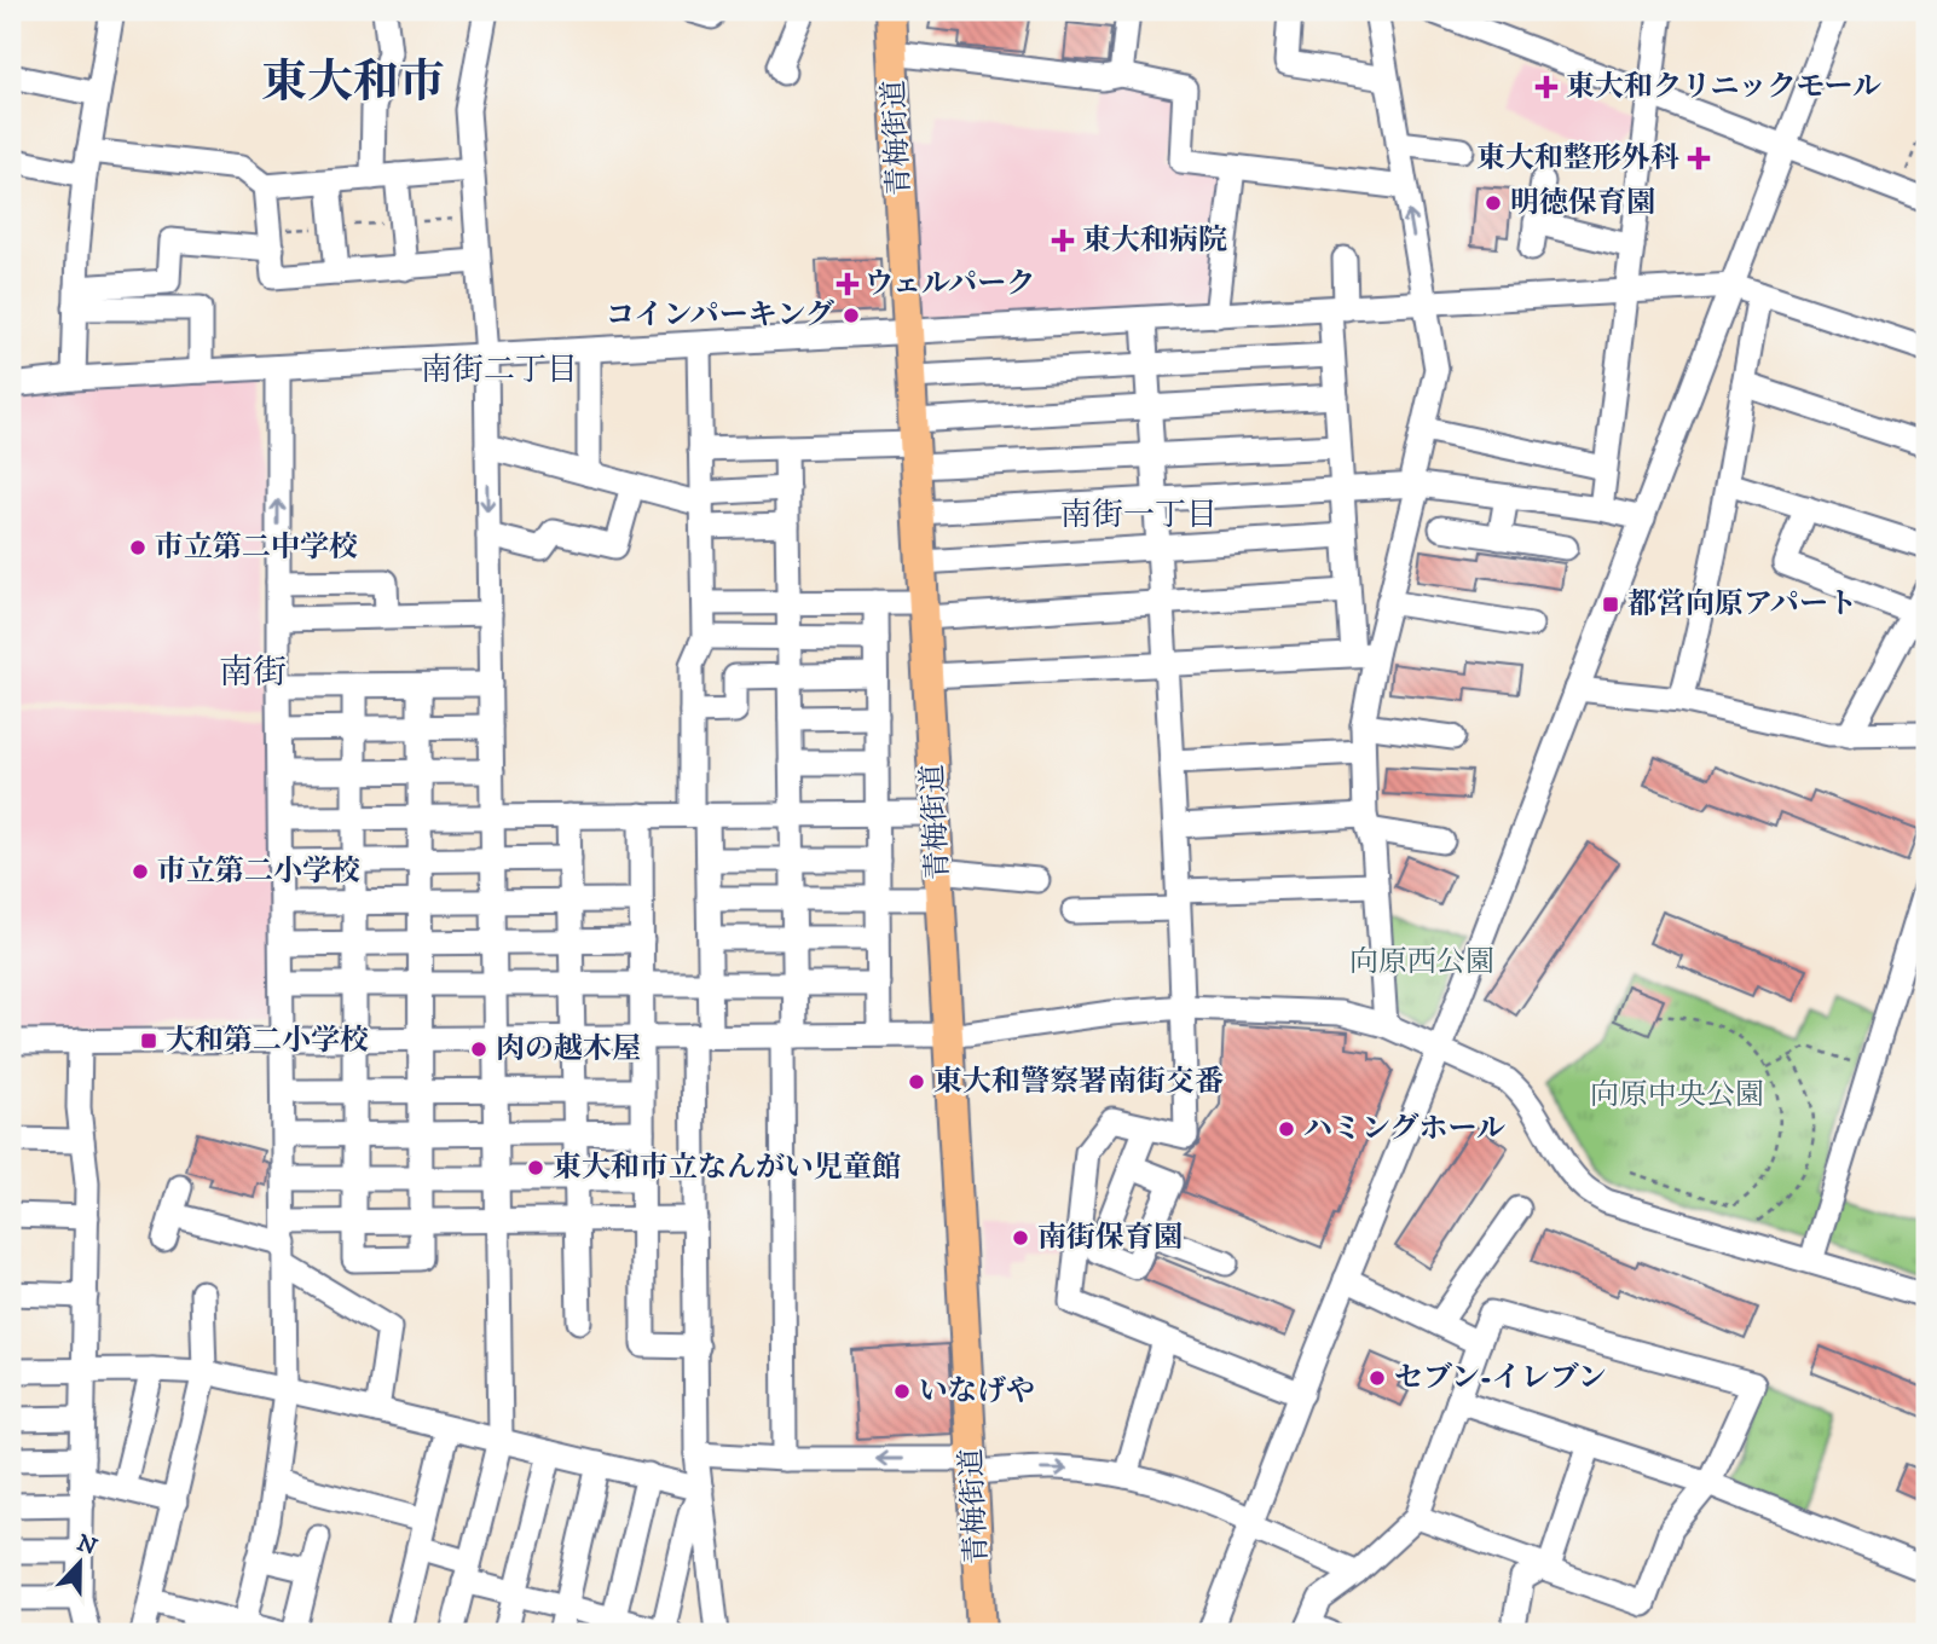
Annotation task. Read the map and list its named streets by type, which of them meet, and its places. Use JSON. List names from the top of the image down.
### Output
{
  "streets": {
    "main road": ["青梅街道"]
  },
  "districts": [
    "東大和市",
    "南街二丁目",
    "南街一丁目",
    "南街"
  ],
  "parks": ["向原西公園", "向原中央公園"],
  "places": {
    "health": [
      "東大和クリニックモール",
      "東大和整形外科",
      "東大和病院",
      "ウェルパーク"
    ],
    "other": [
      "明徳保育園",
      "コインパーキング",
      "市立第二中学校",
      "市立第二小学校",
      "肉の越木屋",
      "東大和警察署南街交番",
      "ハミングホール",
      "東大和市立なんがい児童館",
      "南街保育園",
      "セブン-イレブン",
      "いなげや"
    ],
    "transit": ["都営向原アパート", "大和第二小学校"]
  },
  "north": "top"
}
